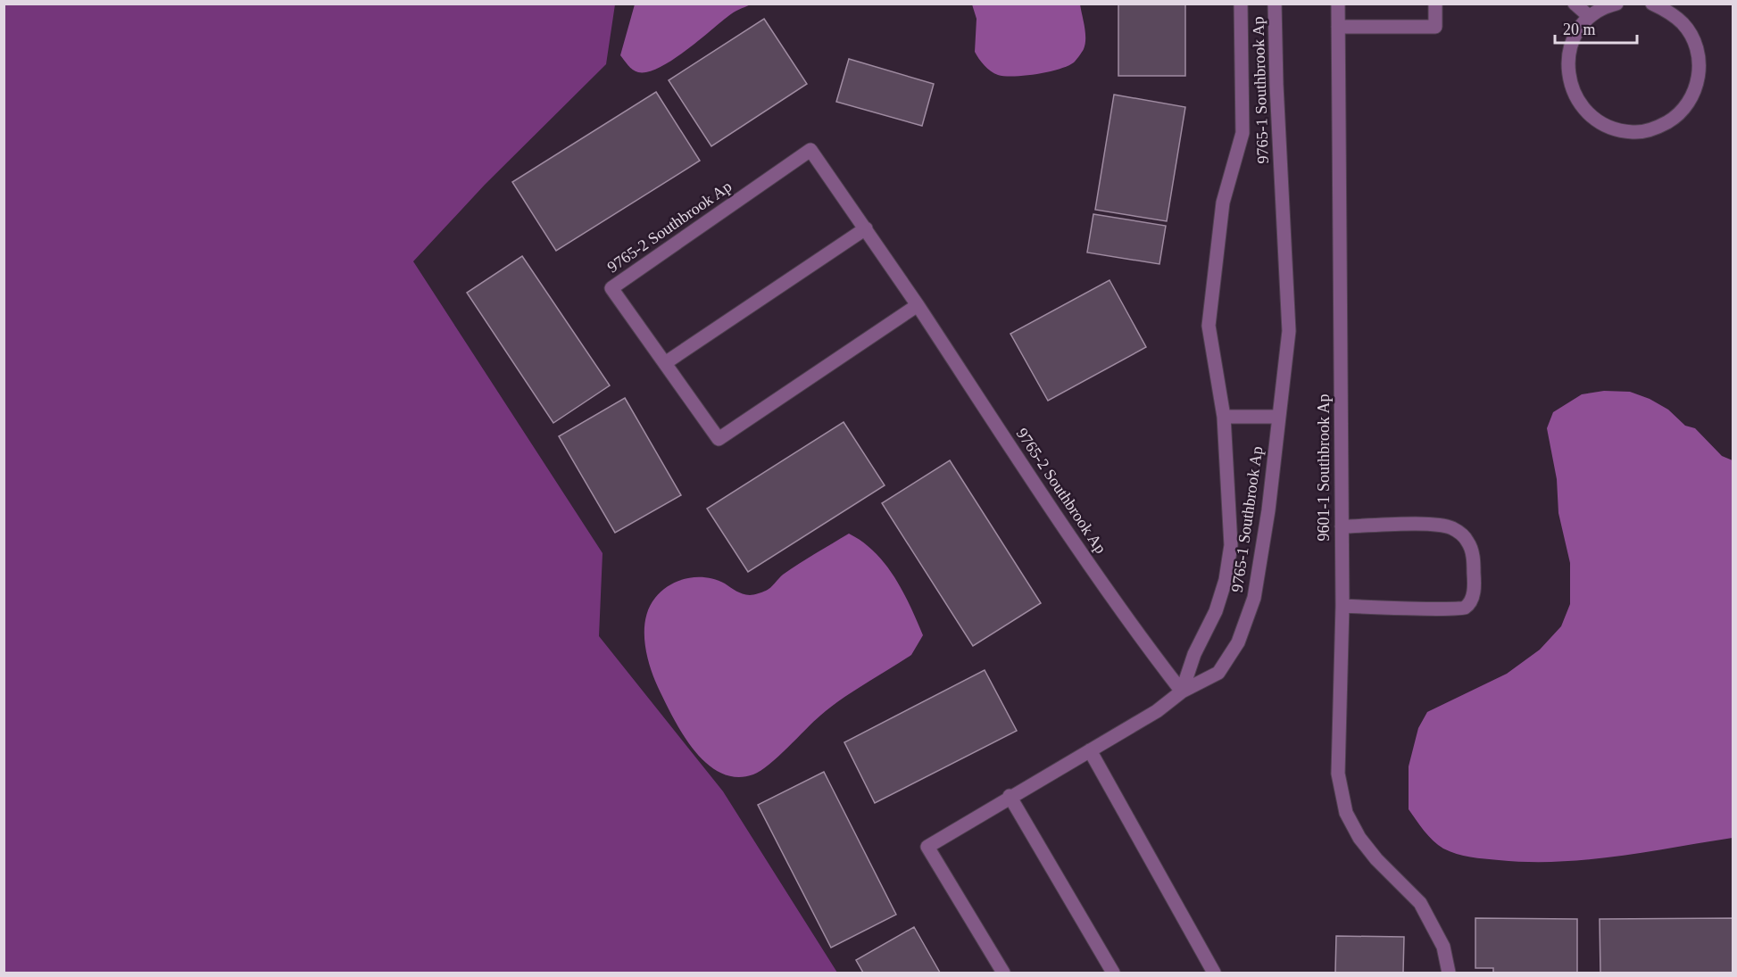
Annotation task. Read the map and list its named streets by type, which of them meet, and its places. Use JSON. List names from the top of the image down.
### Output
{
  "streets": {
    "street": ["9765-1 Southbrook Ap", "9765-2 Southbrook Ap", "9601-1 Southbrook Ap"]
  },
  "crossings": [
    ["9765-1 Southbrook Ap", "9765-2 Southbrook Ap"]
  ],
  "scale_bar": "20 m"
}
